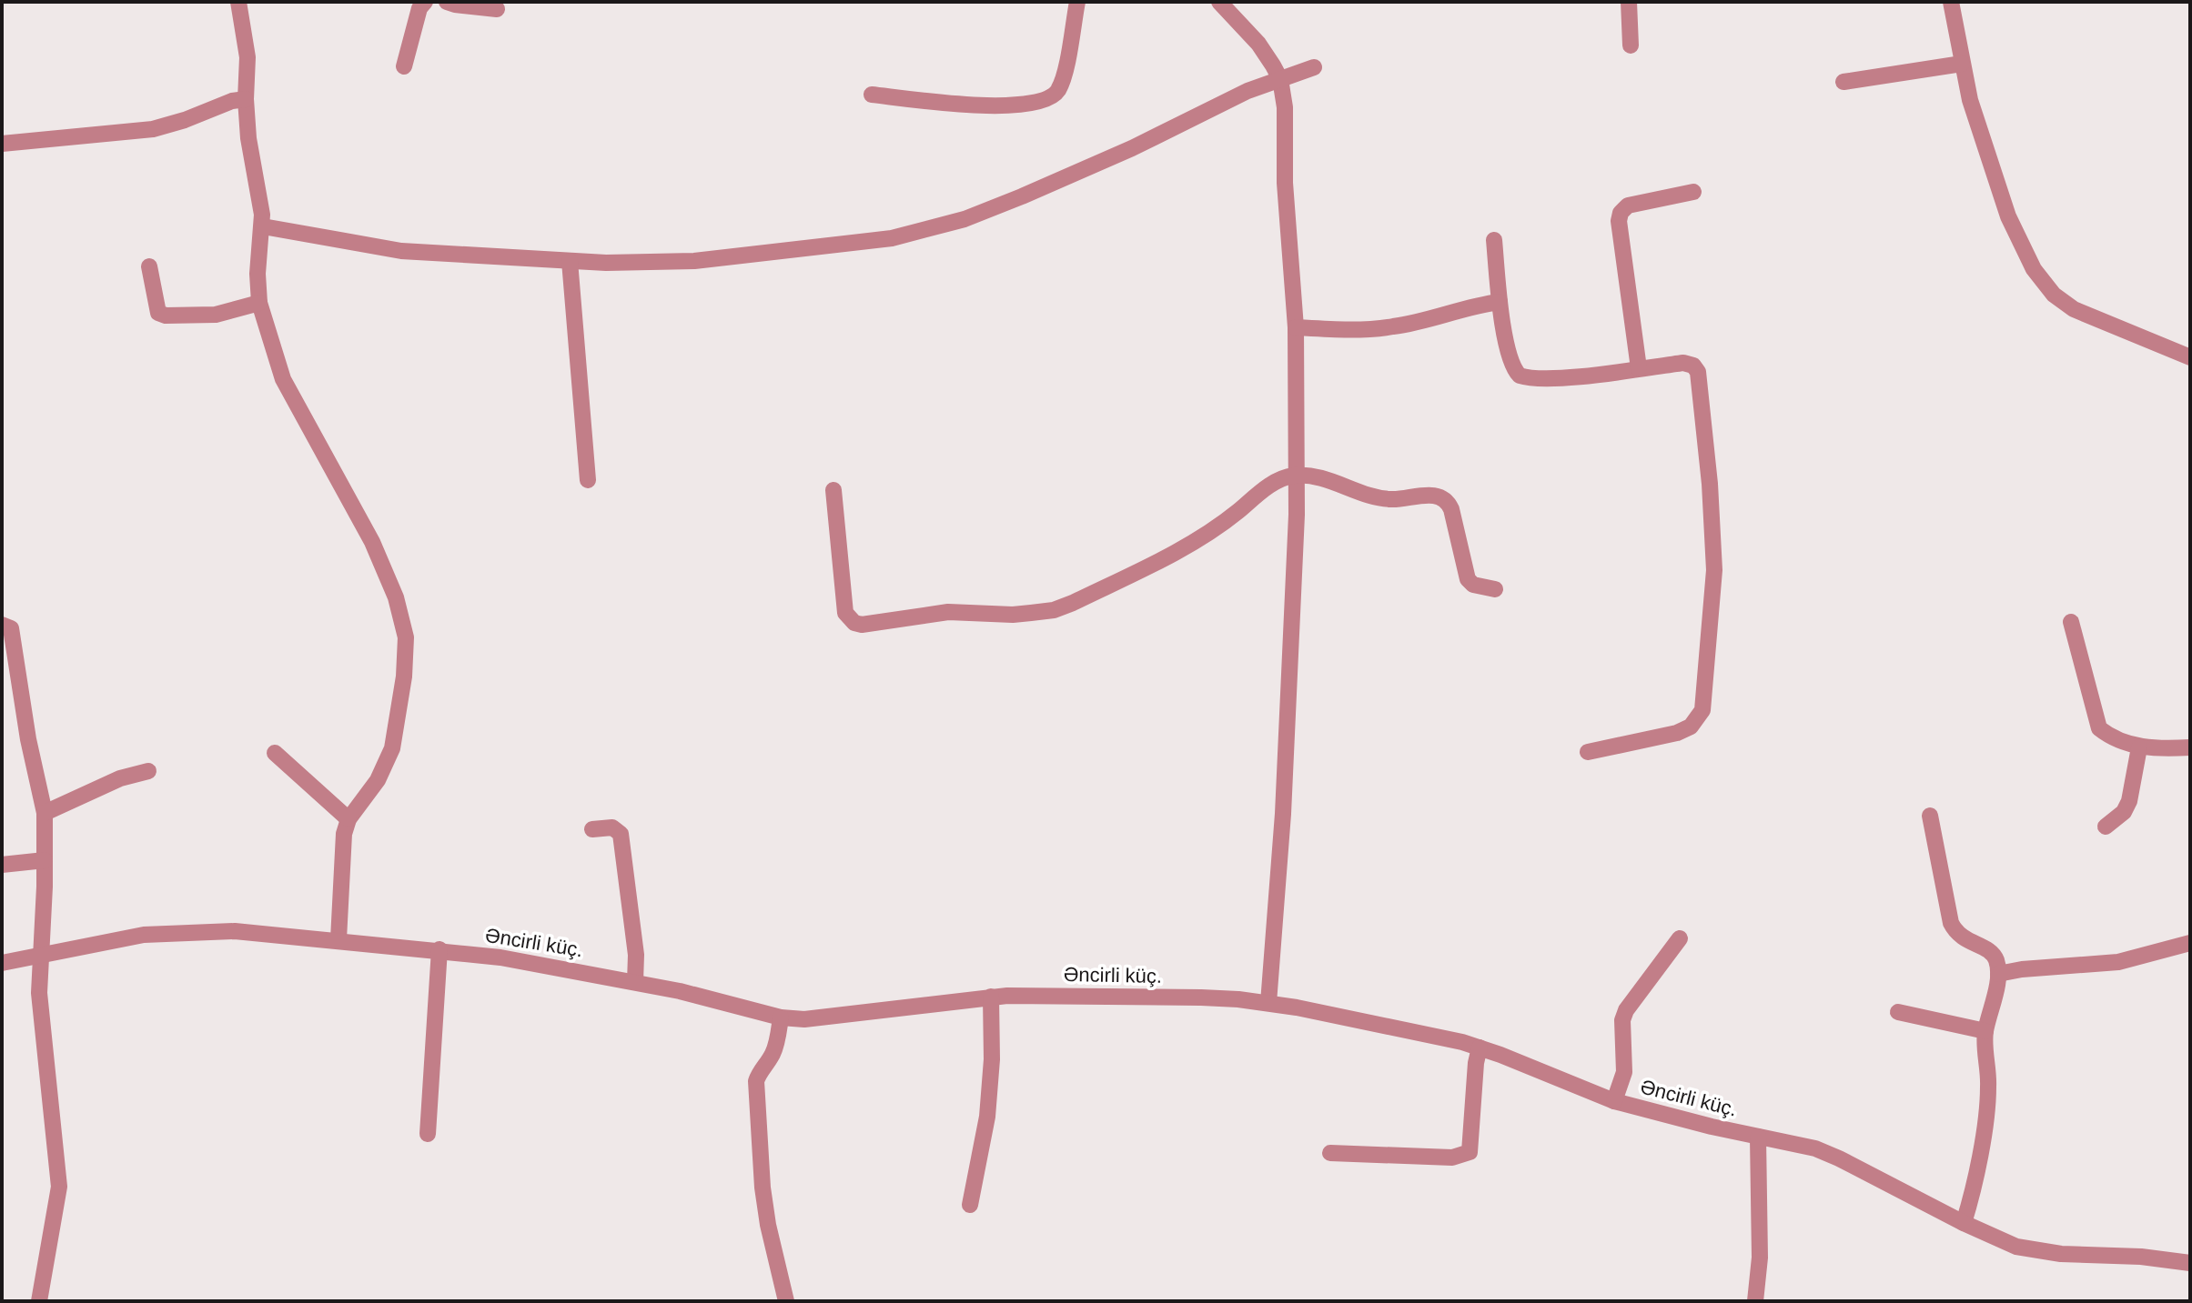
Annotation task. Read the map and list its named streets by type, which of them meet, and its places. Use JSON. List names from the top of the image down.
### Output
{
  "streets": {
    "street": ["Əncirli küç."]
  }
}
